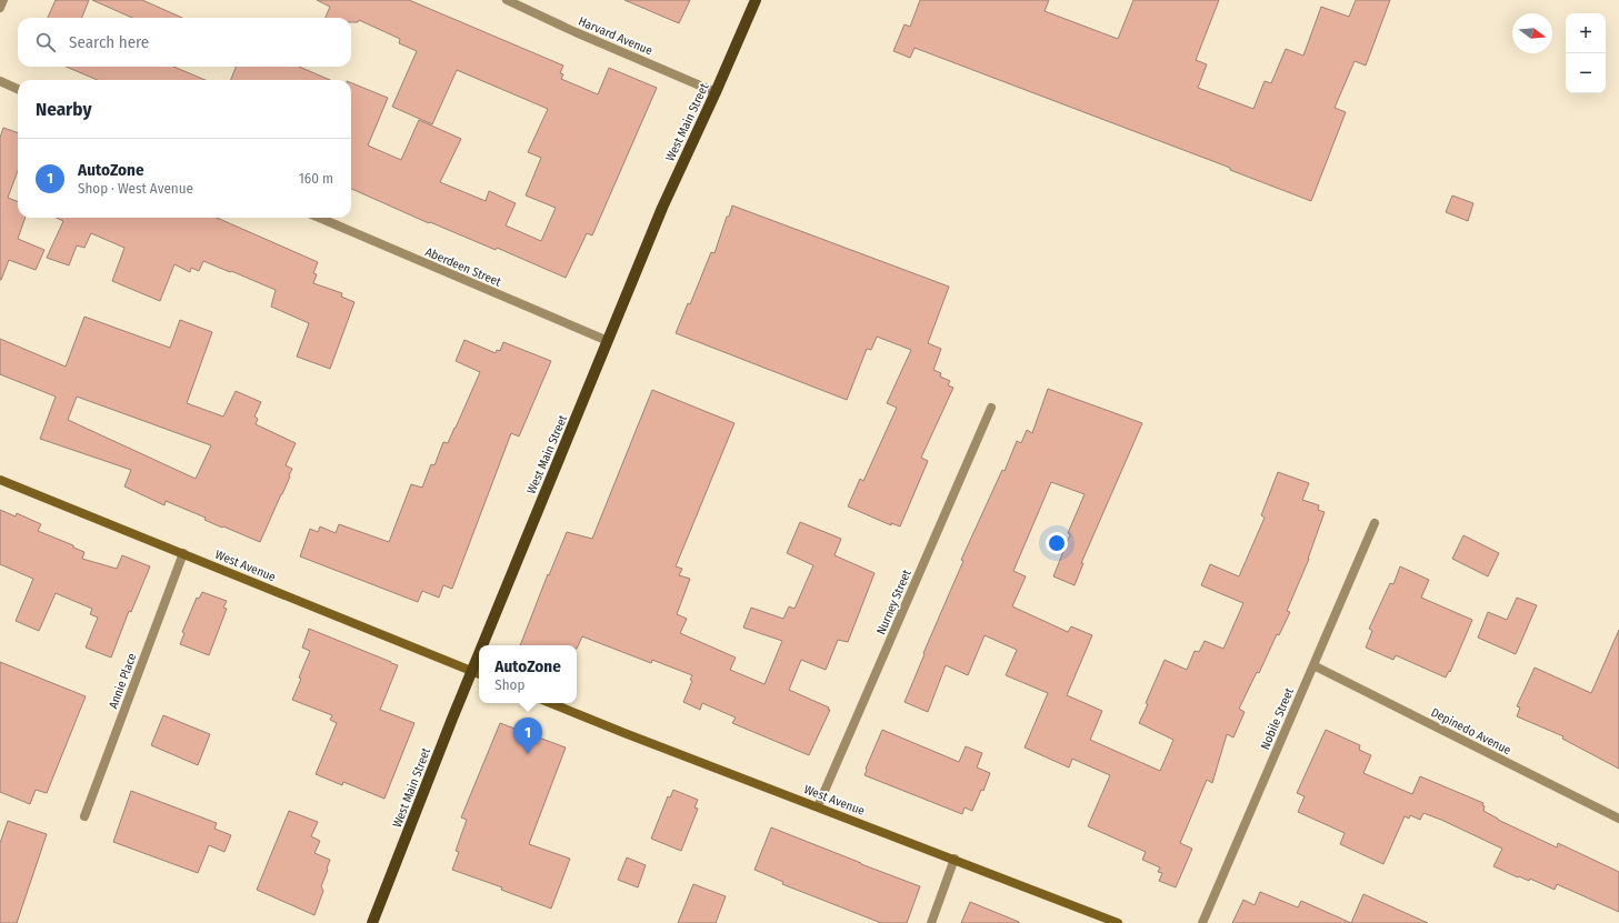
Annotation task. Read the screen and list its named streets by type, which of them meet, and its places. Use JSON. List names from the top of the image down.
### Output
{
  "streets": {
    "main road": ["West Main Street", "West Avenue"],
    "street": [
      "Harvard Avenue",
      "Aberdeen Street",
      "Nurney Street",
      "Annie Place",
      "Nobile Street",
      "Depinedo Avenue"
    ]
  },
  "crossings": [
    ["Harvard Avenue", "West Main Street"],
    ["West Main Street", "Aberdeen Street"],
    ["West Main Street", "West Avenue"],
    ["West Avenue", "Nurney Street"],
    ["West Avenue", "Annie Place"],
    ["Nobile Street", "Depinedo Avenue"]
  ],
  "north": "right",
  "page": {
    "map_buttons": ["+", "−"],
    "search": "Search here",
    "heading": "Nearby",
    "list": [
      {
        "mark": "1",
        "name": "AutoZone",
        "note": "Shop · West Avenue",
        "value": "160 m"
      }
    ],
    "popup": ["AutoZone", "Shop"],
    "pins": "1"
  }
}
